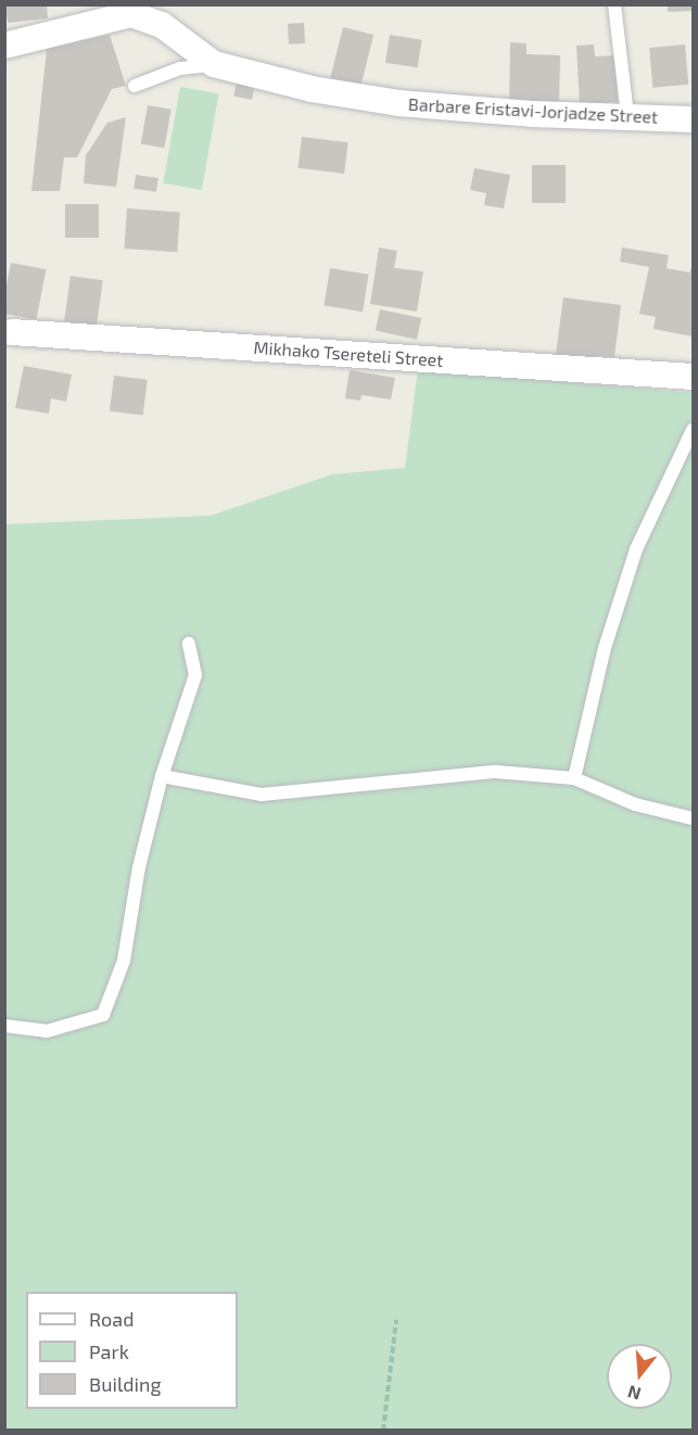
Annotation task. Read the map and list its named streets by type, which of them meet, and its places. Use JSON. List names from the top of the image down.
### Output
{
  "streets": {
    "street": ["Barbare Eristavi-Jorjadze Street", "Mikhako Tsereteli Street"]
  },
  "legend": ["Road", "Park", "Building"],
  "north": "bottom"
}
